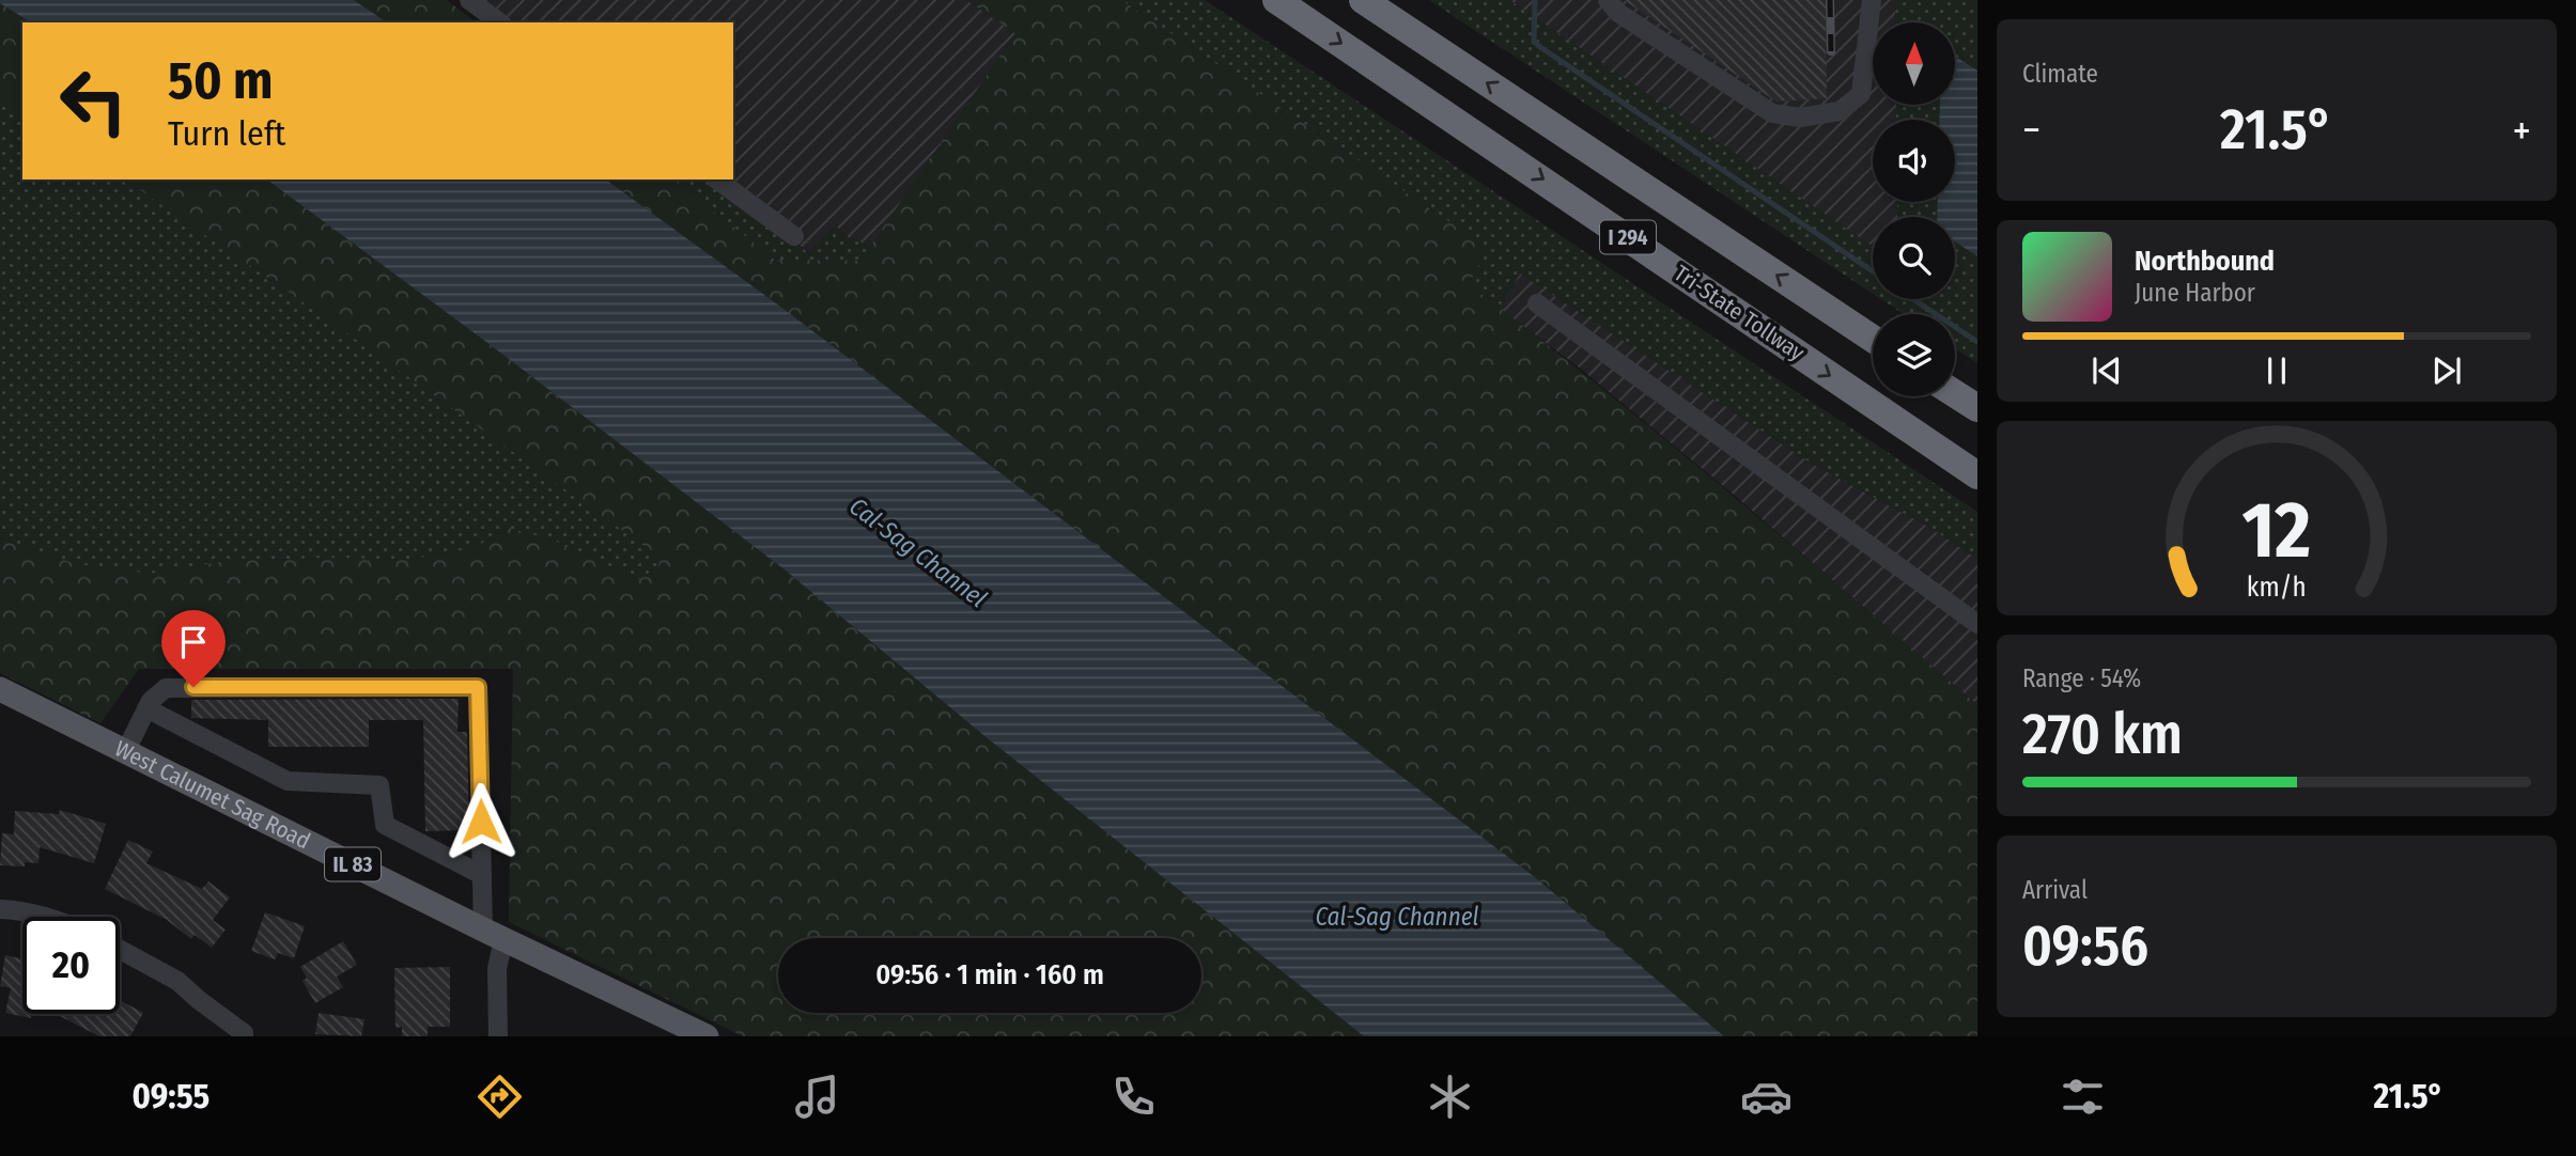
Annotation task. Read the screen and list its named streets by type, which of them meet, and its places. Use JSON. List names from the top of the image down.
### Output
{
  "streets": {
    "highway": ["I 294", "Tri-State Tollway"],
    "main road": ["West Calumet Sag Road", "IL 83"]
  },
  "water": ["Cal-Sag Channel"],
  "north": "top",
  "page": {
    "tile": [
      "Climate",
      ["Range · 54%", "270 km"],
      ["Arrival", "09:56"]
    ],
    "turn": ["50 m", "Turn left"],
    "heat": ["−", "21.5°", "+"],
    "song": ["Northbound", "June Harbor"],
    "limit": "20",
    "trip": "09:56 · 1 min · 160 m",
    "tabs": ["09:55", "21.5°"],
    "gauge": ["12", "km/h"]
  }
}
